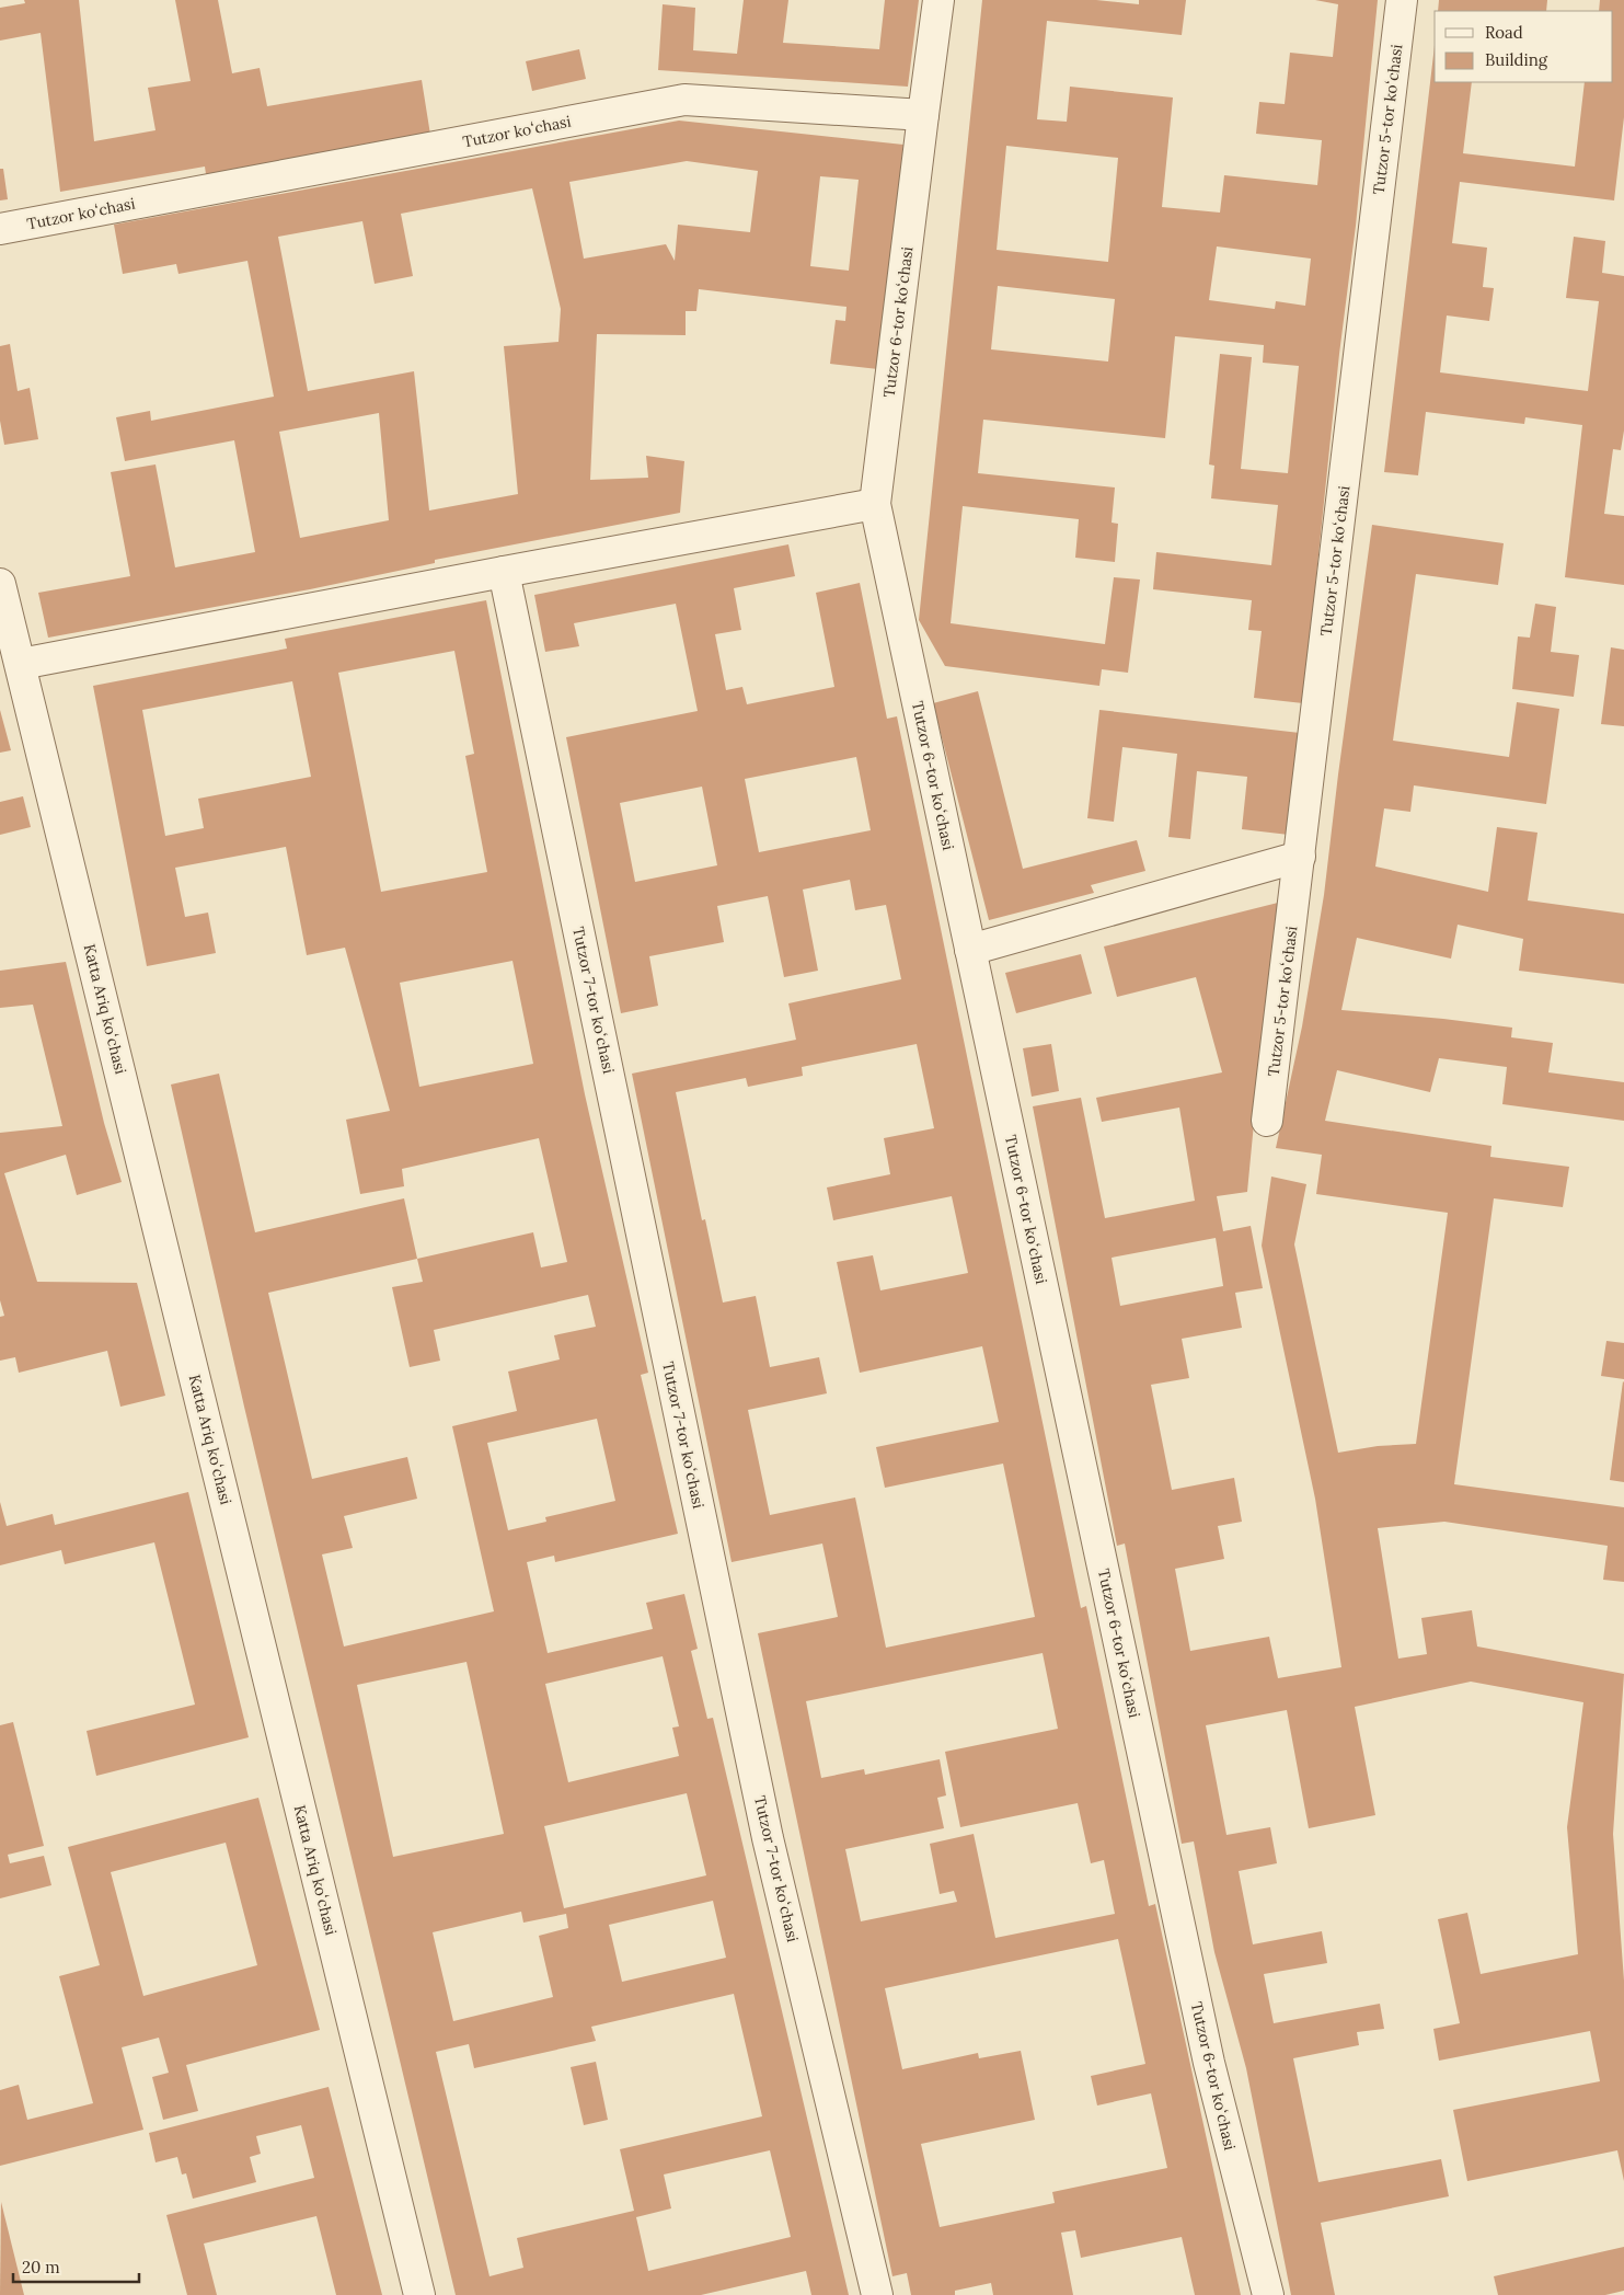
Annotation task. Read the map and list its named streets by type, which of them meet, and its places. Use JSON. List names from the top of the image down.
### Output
{
  "streets": {
    "street": [
      "Tutzor 5-tor koʻchasi",
      "Tutzor koʻchasi",
      "Tutzor 6-tor koʻchasi",
      "Tutzor 7-tor koʻchasi",
      "Katta Ariq koʻchasi"
    ]
  },
  "crossings": [
    ["Tutzor koʻchasi", "Tutzor 6-tor koʻchasi"]
  ],
  "legend": ["Road", "Building"],
  "scale_bar": "20 m"
}
